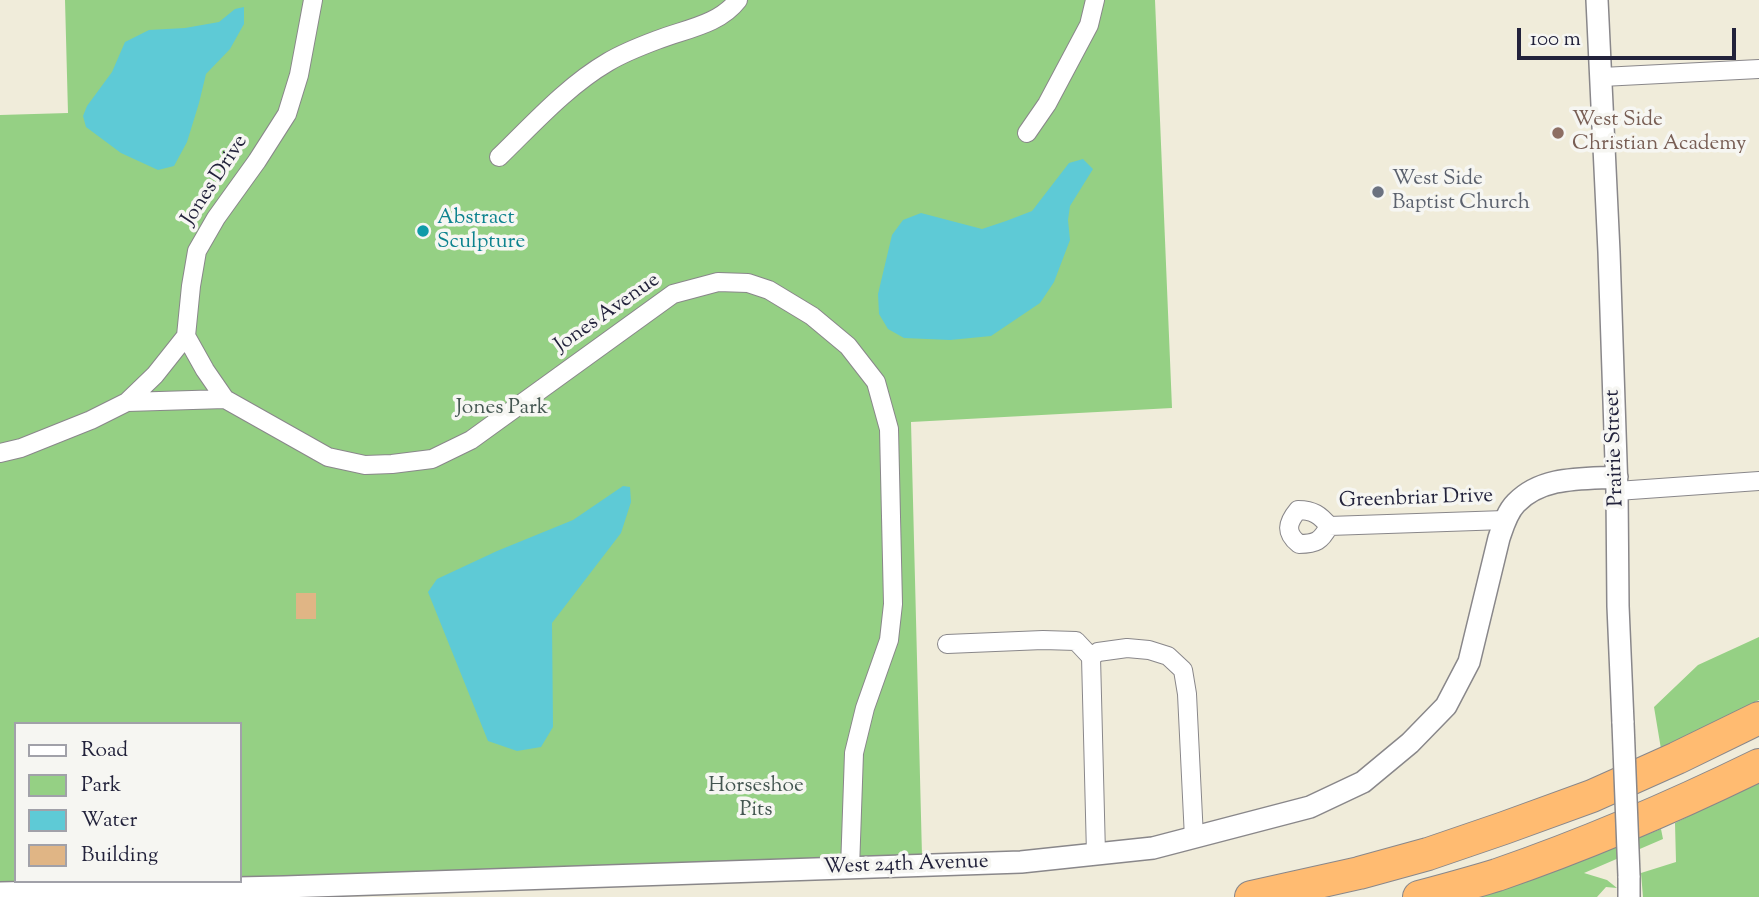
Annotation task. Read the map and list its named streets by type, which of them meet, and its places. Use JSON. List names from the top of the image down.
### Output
{
  "streets": {
    "street": [
      "Jones Drive",
      "Jones Avenue",
      "Prairie Street",
      "Greenbriar Drive",
      "West 24th Avenue"
    ]
  },
  "crossings": [
    ["Jones Avenue", "West 24th Avenue"],
    ["Prairie Street", "West 24th Avenue"],
    ["Greenbriar Drive", "West 24th Avenue"]
  ],
  "parks": ["Jones Park", "Horseshoe Pits"],
  "places": ["West Side Christian Academy", "West Side Baptist Church", "Abstract Sculpture"],
  "legend": [
    "Road",
    "Park",
    "Water",
    "Building"
  ],
  "scale_bar": "100 m"
}
